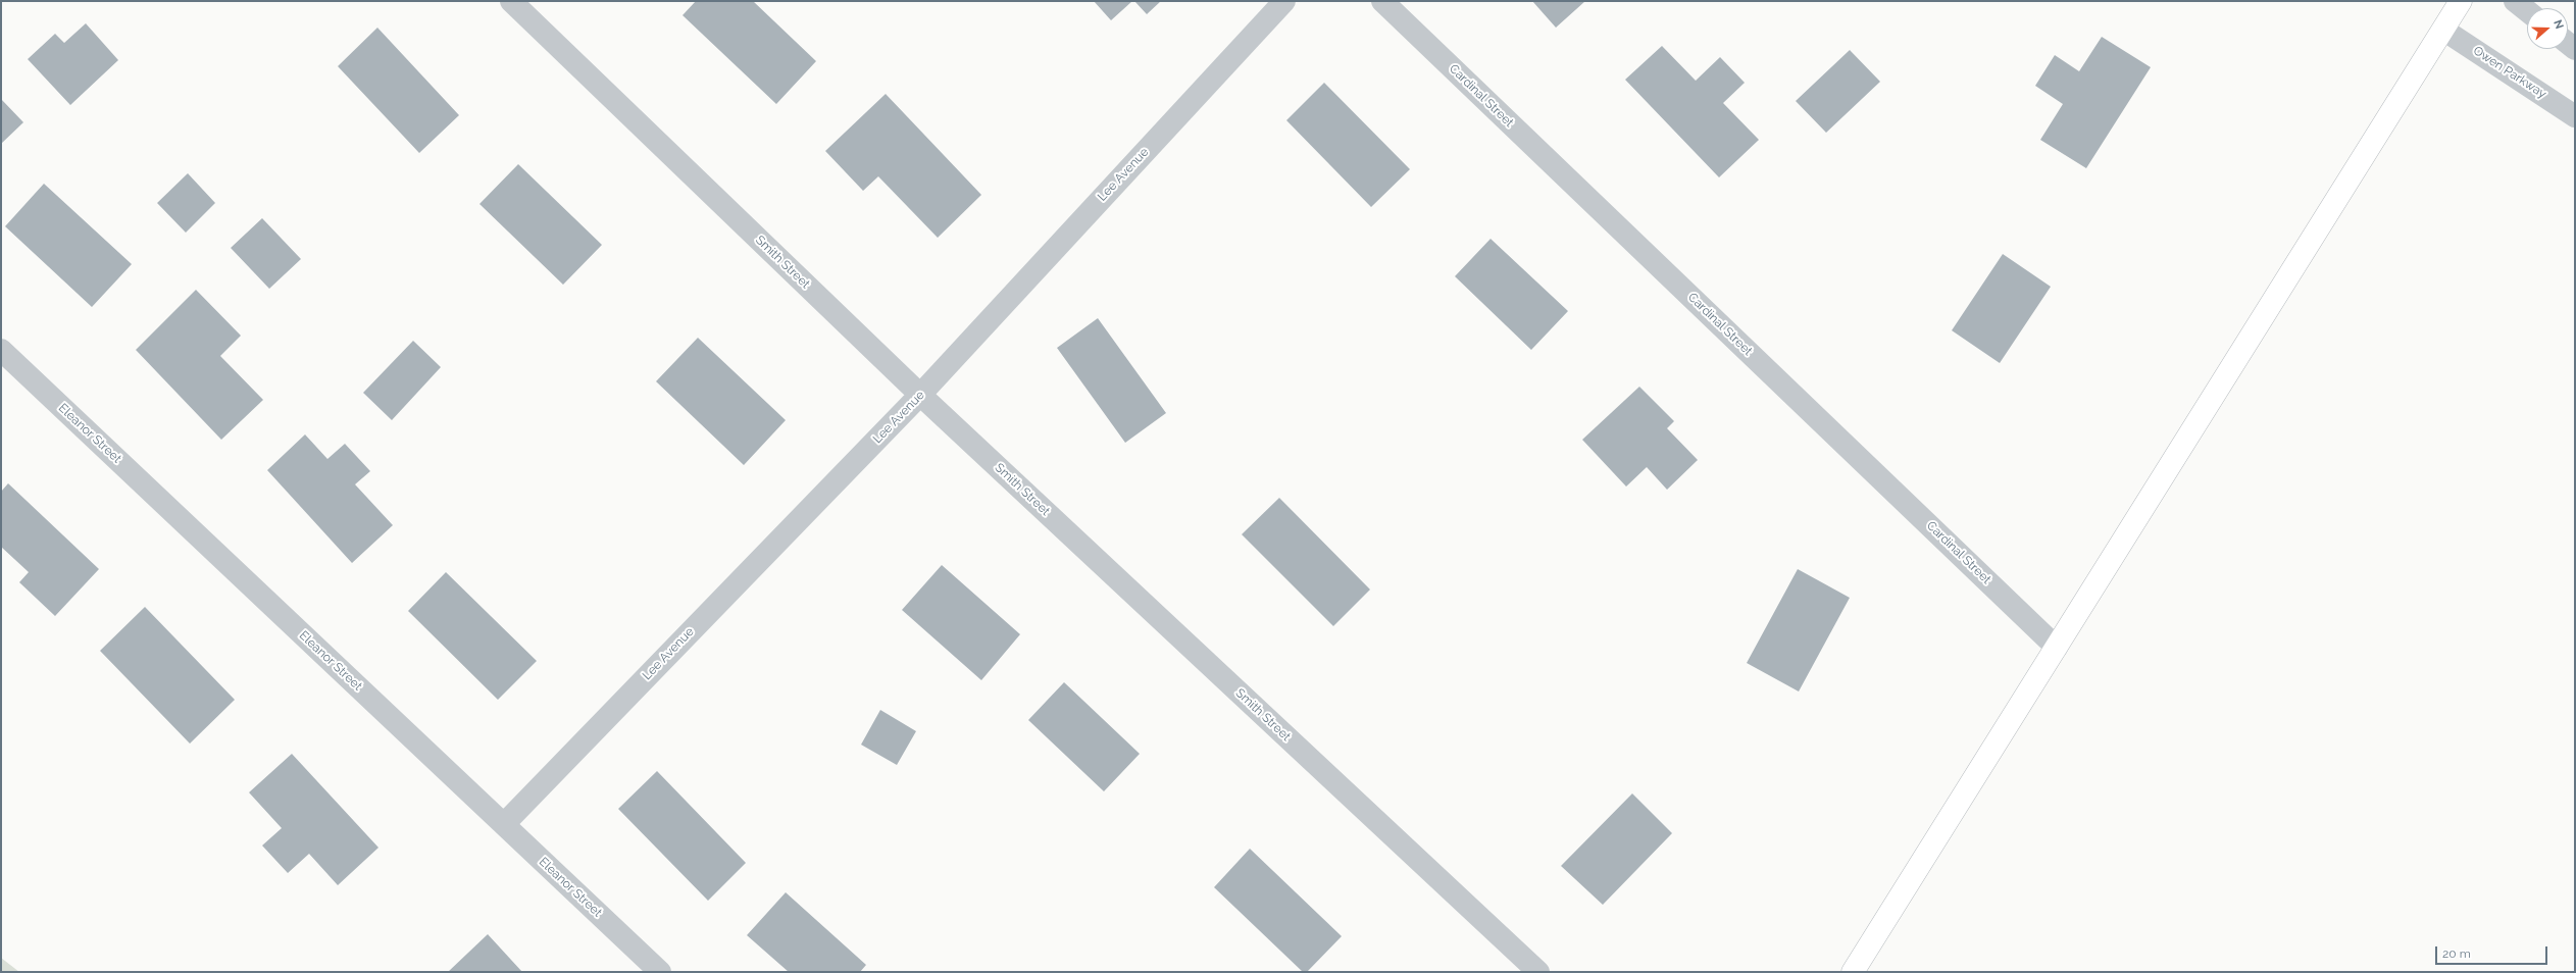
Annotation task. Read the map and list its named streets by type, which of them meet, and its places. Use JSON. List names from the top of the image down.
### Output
{
  "streets": {
    "street": [
      "Owen Parkway",
      "Cardinal Street",
      "Lee Avenue",
      "Smith Street",
      "Eleanor Street"
    ]
  },
  "crossings": [
    ["Lee Avenue", "Smith Street"],
    ["Lee Avenue", "Eleanor Street"]
  ],
  "scale_bar": "20 m",
  "north": "right"
}
